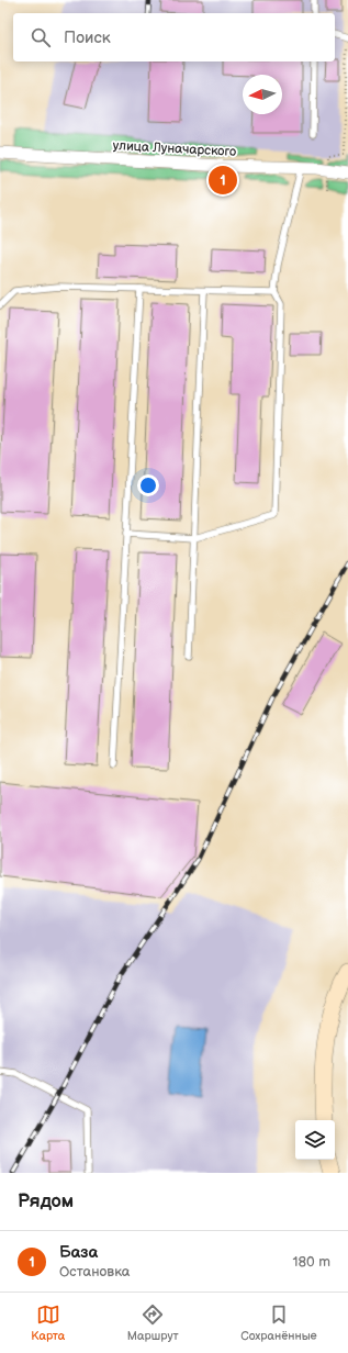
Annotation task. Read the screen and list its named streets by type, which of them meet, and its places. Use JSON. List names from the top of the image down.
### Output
{
  "streets": {
    "street": ["улица Луначарского"]
  },
  "north": "left",
  "page": {
    "search": "Поиск",
    "pins": "1",
    "heading": "Рядом",
    "list": [
      {
        "mark": "1",
        "name": "База",
        "note": "Остановка",
        "value": "180 m"
      }
    ],
    "nav": ["Карта", "Маршрут", "Сохранённые"]
  }
}
